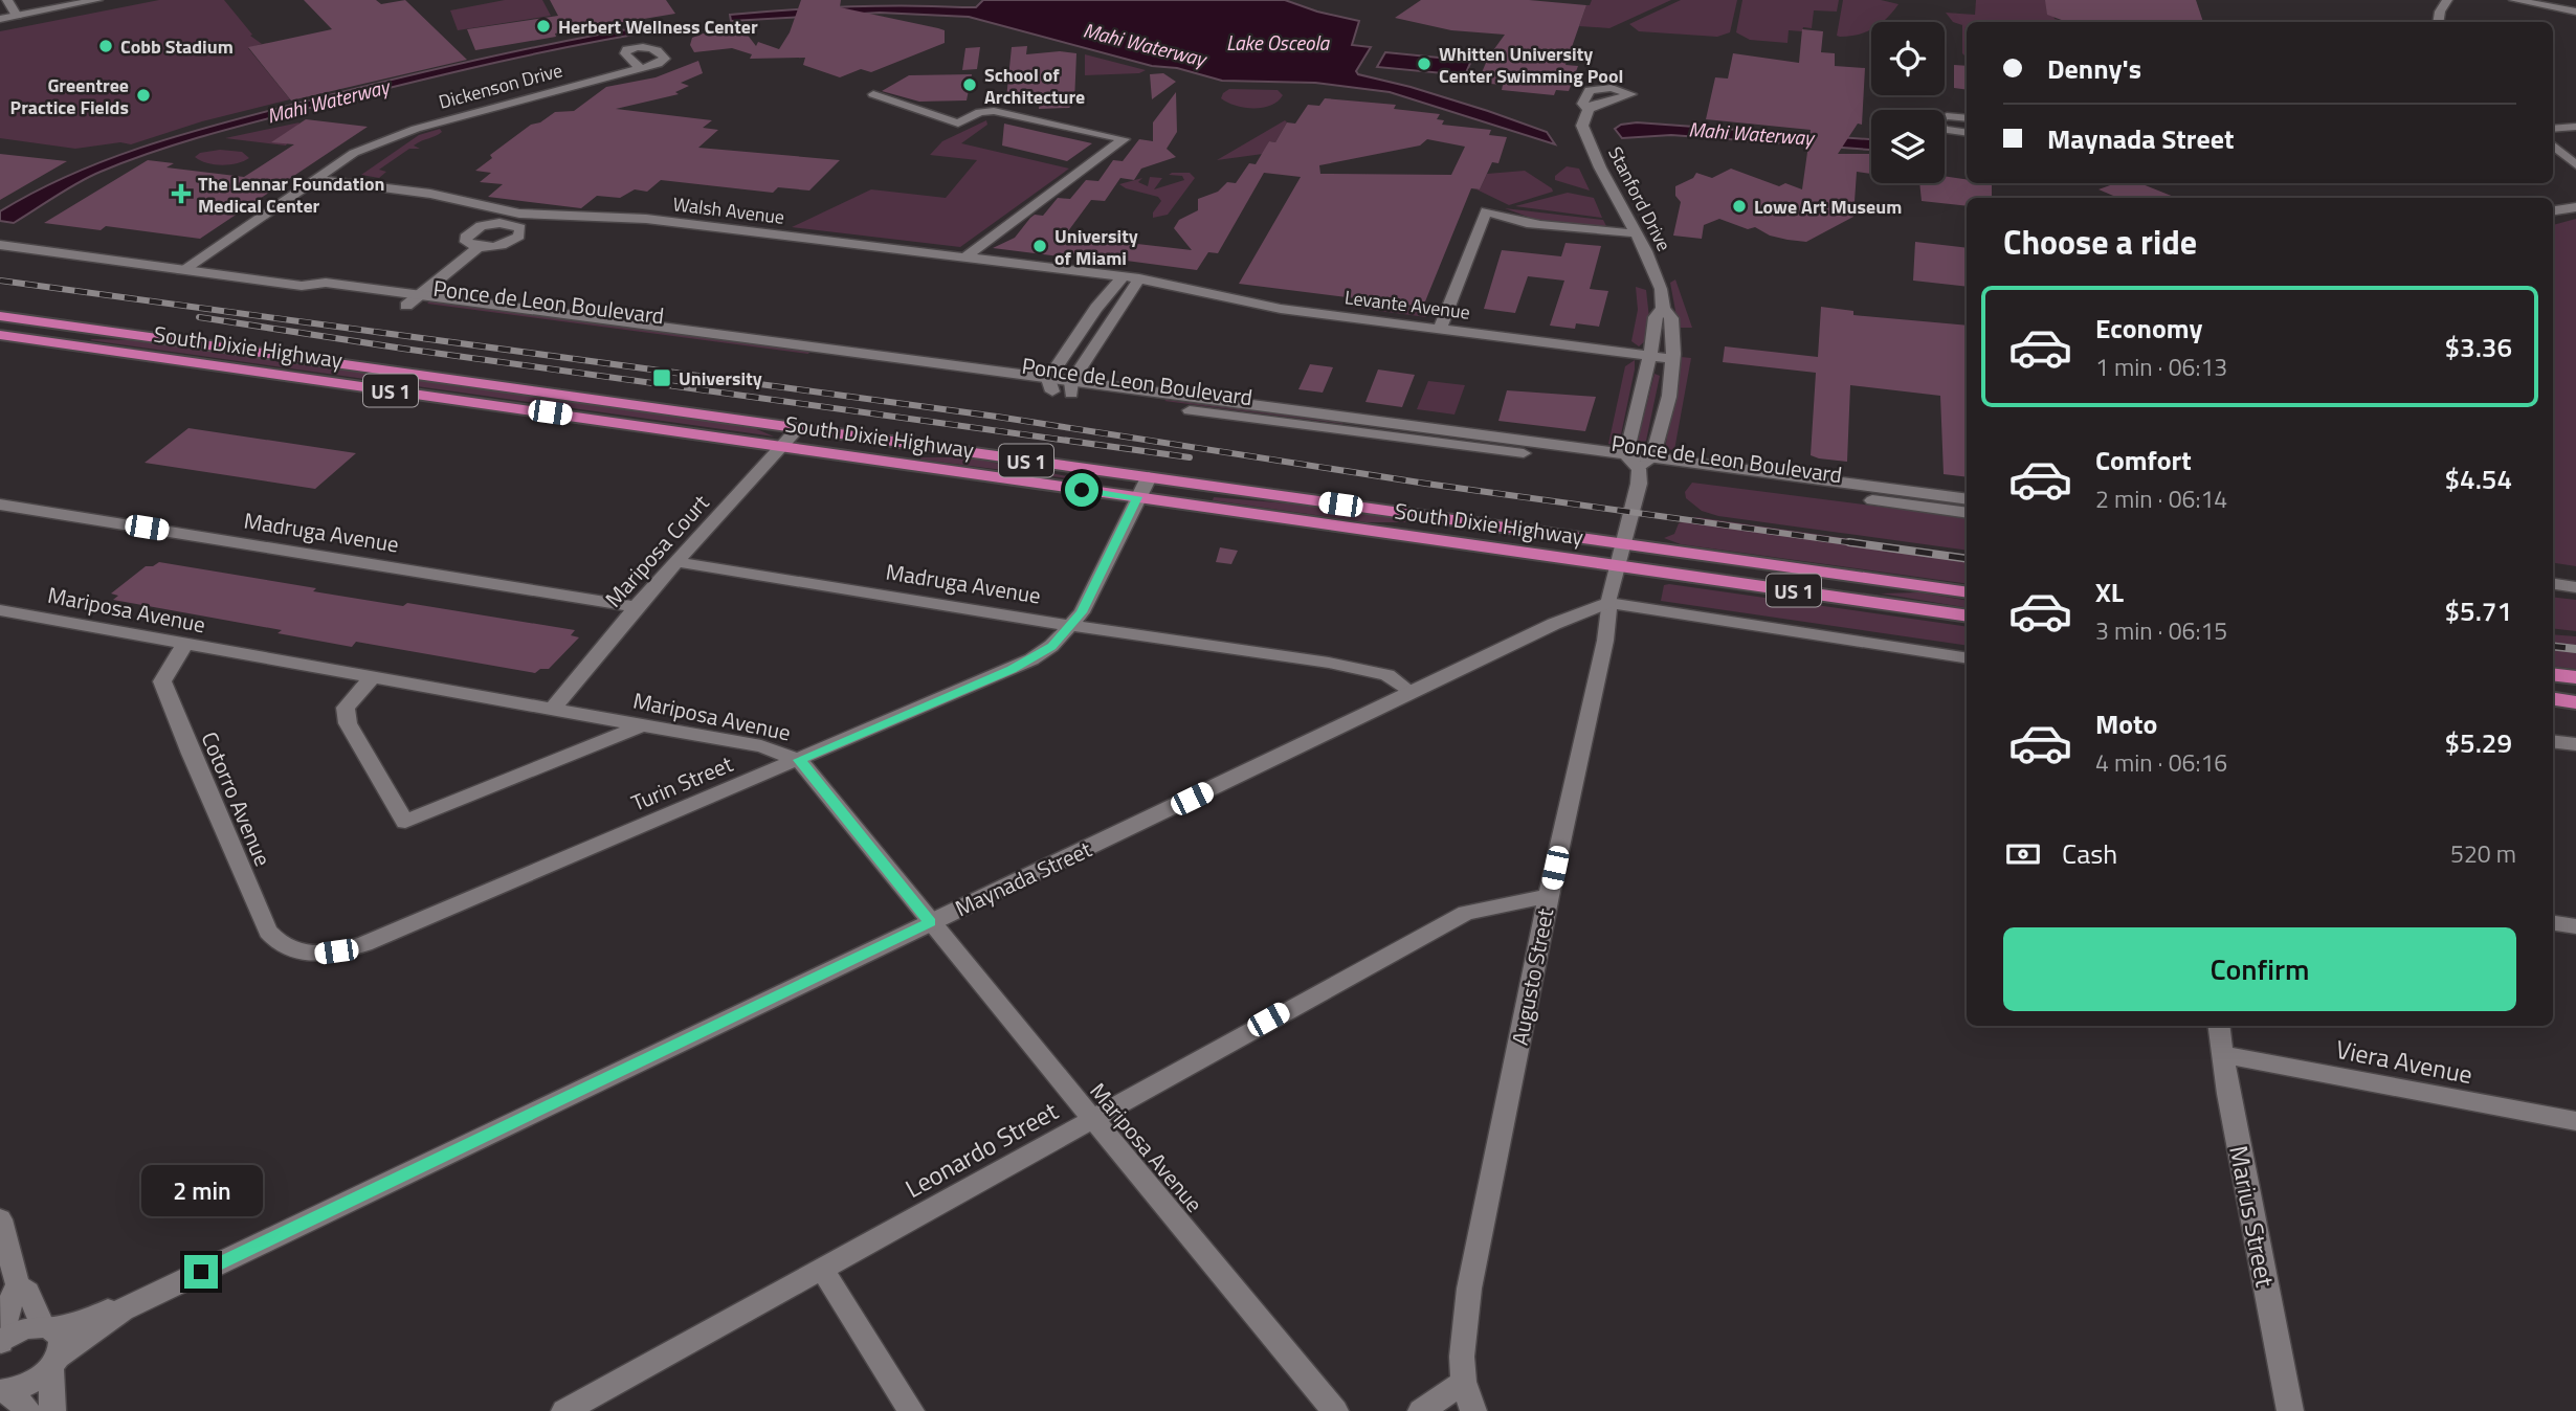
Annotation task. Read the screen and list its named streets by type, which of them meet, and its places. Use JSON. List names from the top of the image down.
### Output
{
  "streets": {
    "highway": ["South Dixie Highway", "US 1"],
    "street": [
      "Dickenson Drive",
      "Stanford Drive",
      "Walsh Avenue",
      "Ponce de Leon Boulevard",
      "Levante Avenue",
      "Madruga Avenue",
      "Mariposa Court",
      "Mariposa Avenue",
      "Turin Street",
      "Cotorro Avenue",
      "Maynada Street",
      "Augusto Street",
      "Viera Avenue",
      "Leonardo Street",
      "Marius Street"
    ]
  },
  "crossings": [
    ["Dickenson Drive", "Walsh Avenue"],
    ["Dickenson Drive", "Ponce de Leon Boulevard"],
    ["Stanford Drive", "Ponce de Leon Boulevard"],
    ["Stanford Drive", "Levante Avenue"],
    ["Walsh Avenue", "Levante Avenue"],
    ["South Dixie Highway", "Mariposa Court"],
    ["South Dixie Highway", "Turin Street"],
    ["South Dixie Highway", "Augusto Street"],
    ["Madruga Avenue", "Mariposa Court"],
    ["Madruga Avenue", "Turin Street"],
    ["Madruga Avenue", "Maynada Street"],
    ["Mariposa Court", "Mariposa Avenue"],
    ["Mariposa Avenue", "Turin Street"],
    ["Mariposa Avenue", "Cotorro Avenue"],
    ["Mariposa Avenue", "Maynada Street"],
    ["Mariposa Avenue", "Leonardo Street"],
    ["Turin Street", "Cotorro Avenue"],
    ["Maynada Street", "Augusto Street"],
    ["Augusto Street", "Leonardo Street"],
    ["Viera Avenue", "Marius Street"]
  ],
  "water": ["Lake Osceola", "Mahi Waterway"],
  "places": {
    "other": [
      "Herbert Wellness Center",
      "Cobb Stadium",
      "Whitten University Center Swimming Pool",
      "School of Architecture",
      "Greentree Practice Fields",
      "Lowe Art Museum",
      "University of Miami"
    ],
    "health": ["The Lennar Foundation Medical Center"],
    "transit": ["University"]
  },
  "page": {
    "banner": ["Denny's", "Maynada Street"],
    "heading": "Choose a ride",
    "list": [
      {
        "name": "Economy",
        "note": "1 min · 06:13",
        "value": "$3.36"
      },
      {
        "name": "Comfort",
        "note": "2 min · 06:14",
        "value": "$4.54"
      },
      {
        "name": "XL",
        "note": "3 min · 06:15",
        "value": "$5.71"
      },
      {
        "name": "Moto",
        "note": "4 min · 06:16",
        "value": "$5.29"
      }
    ],
    "pay": ["Cash", "520 m"],
    "buttons": "Confirm",
    "bubble": "2 min"
  }
}
